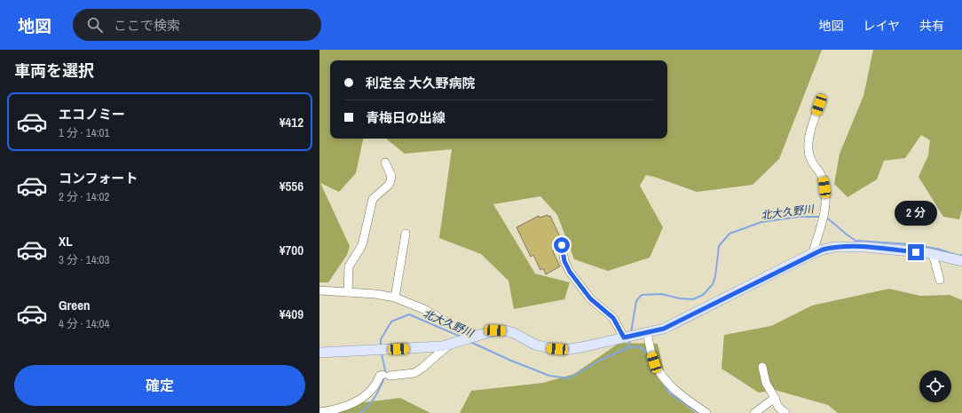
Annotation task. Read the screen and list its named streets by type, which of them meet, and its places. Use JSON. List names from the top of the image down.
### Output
{
  "water": ["北大久野川"],
  "page": {
    "header": "地図",
    "search": "ここで検索",
    "nav": ["地図", "レイヤ", "共有"],
    "heading": "車両を選択",
    "banner": ["利定会 大久野病院", "青梅日の出線"],
    "list": [
      {
        "name": "エコノミー",
        "note": "1 分 · 14:01",
        "value": "¥412"
      },
      {
        "name": "コンフォート",
        "note": "2 分 · 14:02",
        "value": "¥556"
      },
      {
        "name": "XL",
        "note": "3 分 · 14:03",
        "value": "¥700"
      },
      {
        "name": "Green",
        "note": "4 分 · 14:04",
        "value": "¥409"
      }
    ],
    "bubble": "2 分",
    "buttons": "確定"
  }
}
